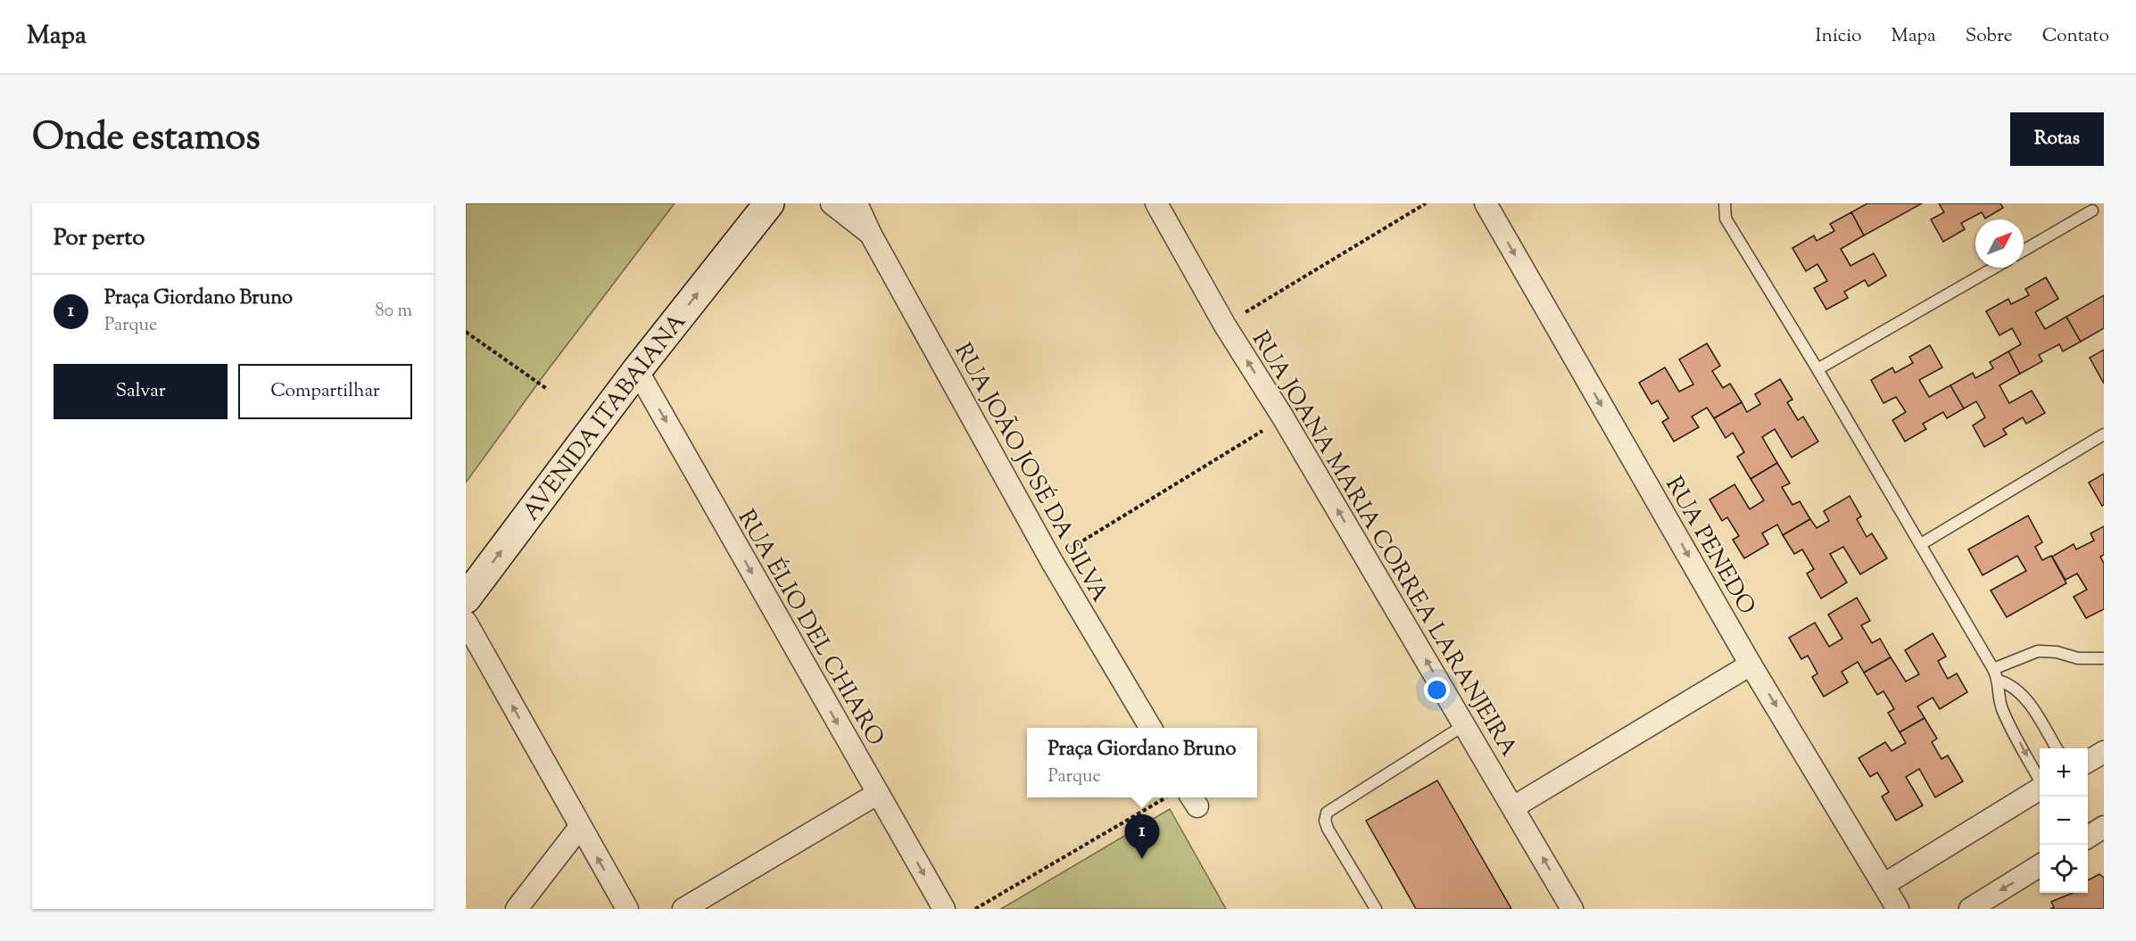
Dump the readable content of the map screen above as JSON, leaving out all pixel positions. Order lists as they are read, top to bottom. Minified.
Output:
{"streets":{"main road":["AVENIDA ITABAIANA"],"street":["RUA JOÃO JOSÉ DA SILVA","RUA JOANA MARIA CORREA LARANJEIRA","RUA PENEDO","RUA ÉLIO DEL CHIARO"]},"crossings":[["AVENIDA ITABAIANA","RUA ÉLIO DEL CHIARO"]],"one_way":["AVENIDA ITABAIANA","RUA JOANA MARIA CORREA LARANJEIRA","RUA PENEDO","RUA ÉLIO DEL CHIARO"],"north":"top right","page":{"header":"Mapa","nav":["Início","Mapa","Sobre","Contato"],"title":"Onde estamos","buttons":["Rotas",["Salvar","Compartilhar"]],"heading":"Por perto","list":[{"mark":"1","name":"Praça Giordano Bruno","note":"Parque","value":"80 m"}],"popup":["Praça Giordano Bruno","Parque"],"map_buttons":["+","−"],"pins":"1"}}
